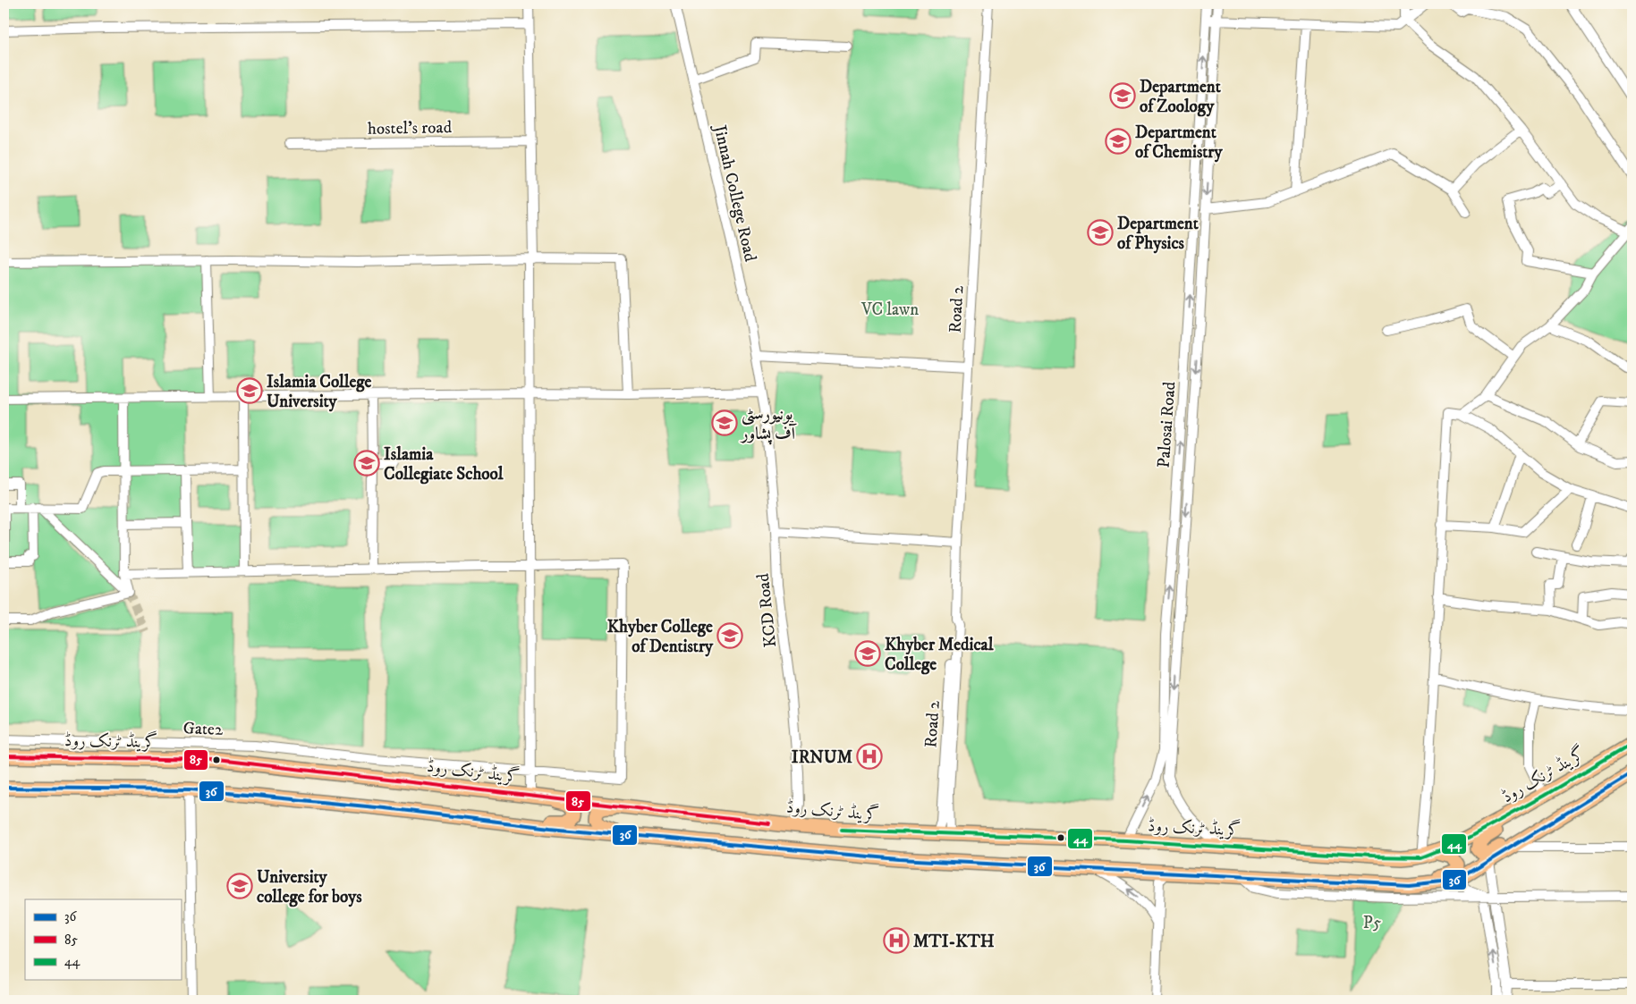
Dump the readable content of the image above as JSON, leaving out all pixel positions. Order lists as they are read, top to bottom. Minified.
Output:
{"streets":{"highway":["گرینڈ ٹرنک روڈ"],"street":["hostel's road","Jinnah College Road","Road 2","Palosai Road","KCD Road","Gate2"]},"crossings":[["Jinnah College Road","KCD Road"],["Road 2","گرینڈ ٹرنک روڈ"],["Palosai Road","گرینڈ ٹرنک روڈ"],["KCD Road","گرینڈ ٹرنک روڈ"]],"parks":["VC lawn","P5"],"places":{"school or university":["Department of Zoology","Department of Chemistry","Department of Physics","Islamia College University","یونیورسٹی آف پشاور","Islamia Collegiate School","Khyber College of Dentistry","Khyber Medical College","University college for boys"],"hospital":["IRNUM","MTI-KTH"]},"lines":["transit line 44","transit line 85","transit line 36"],"legend":["36","85","44"]}
